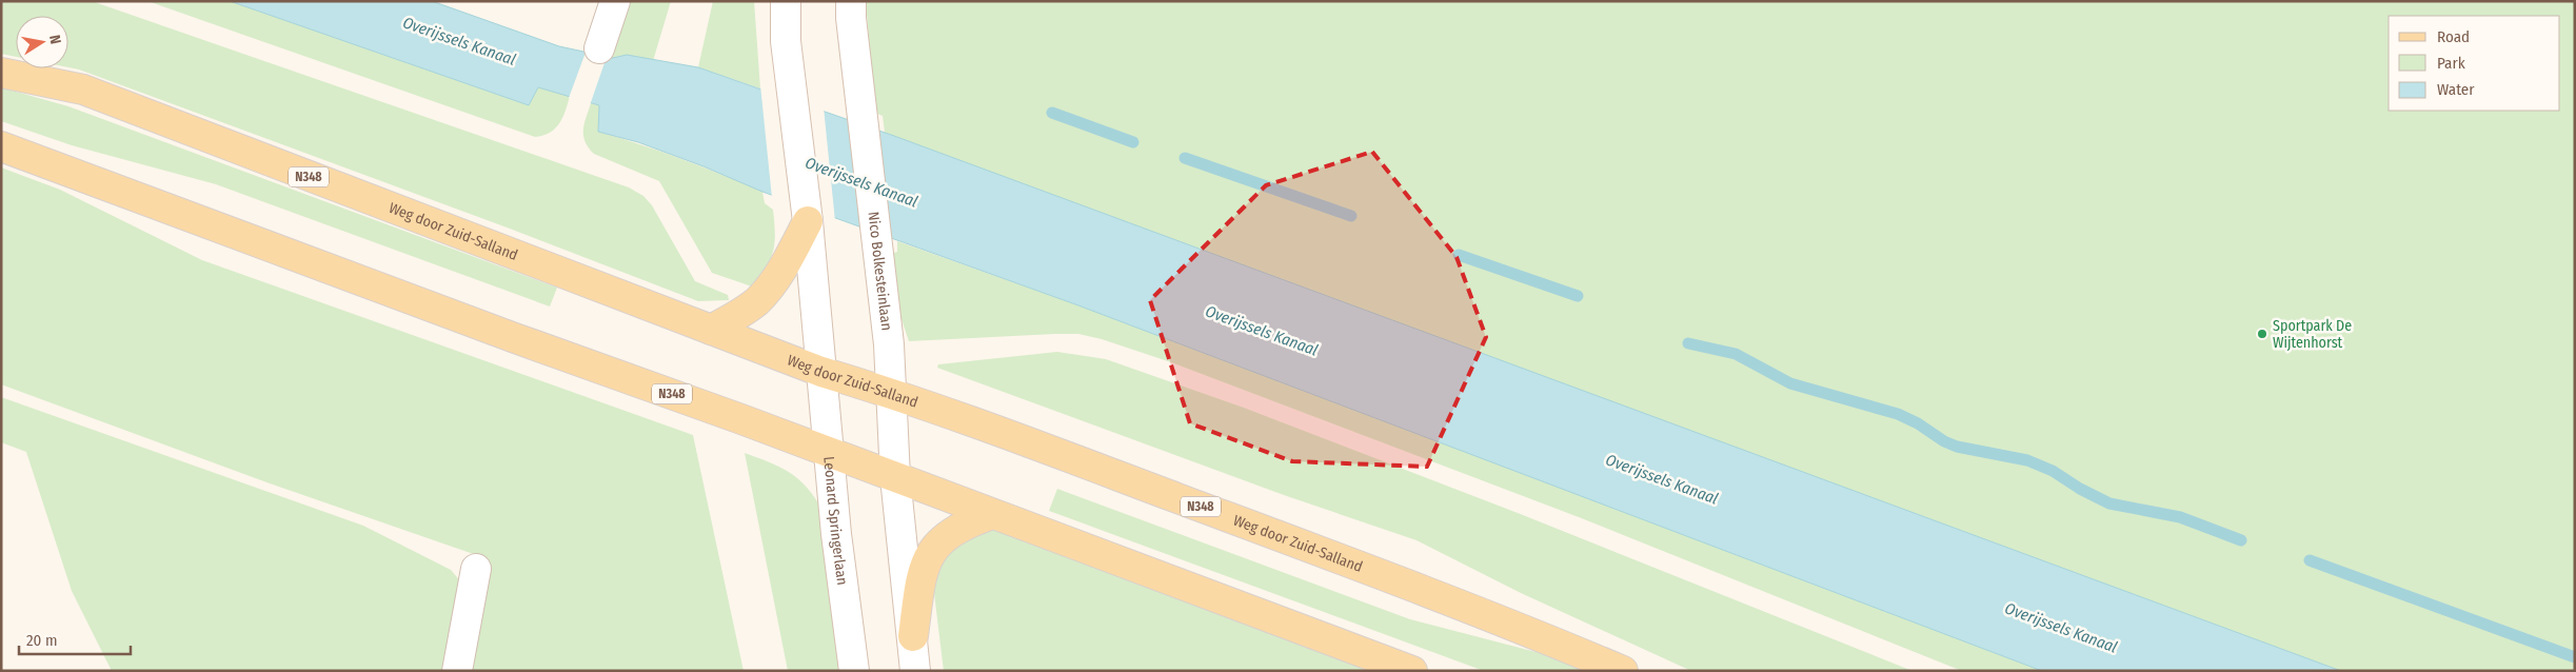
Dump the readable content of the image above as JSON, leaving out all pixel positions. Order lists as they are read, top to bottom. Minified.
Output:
{"streets":{"main road":["N348","Weg door Zuid-Salland"],"street":["Nico Bolkesteinlaan","Leonard Springerlaan"]},"crossings":[["N348","Nico Bolkesteinlaan"],["N348","Leonard Springerlaan"],["Weg door Zuid-Salland","Nico Bolkesteinlaan"],["Weg door Zuid-Salland","Leonard Springerlaan"]],"water":["Overijssels Kanaal"],"places":["Sportpark De Wijtenhorst"],"legend":["Road","Park","Water"],"scale_bar":"20 m","north":"right"}
